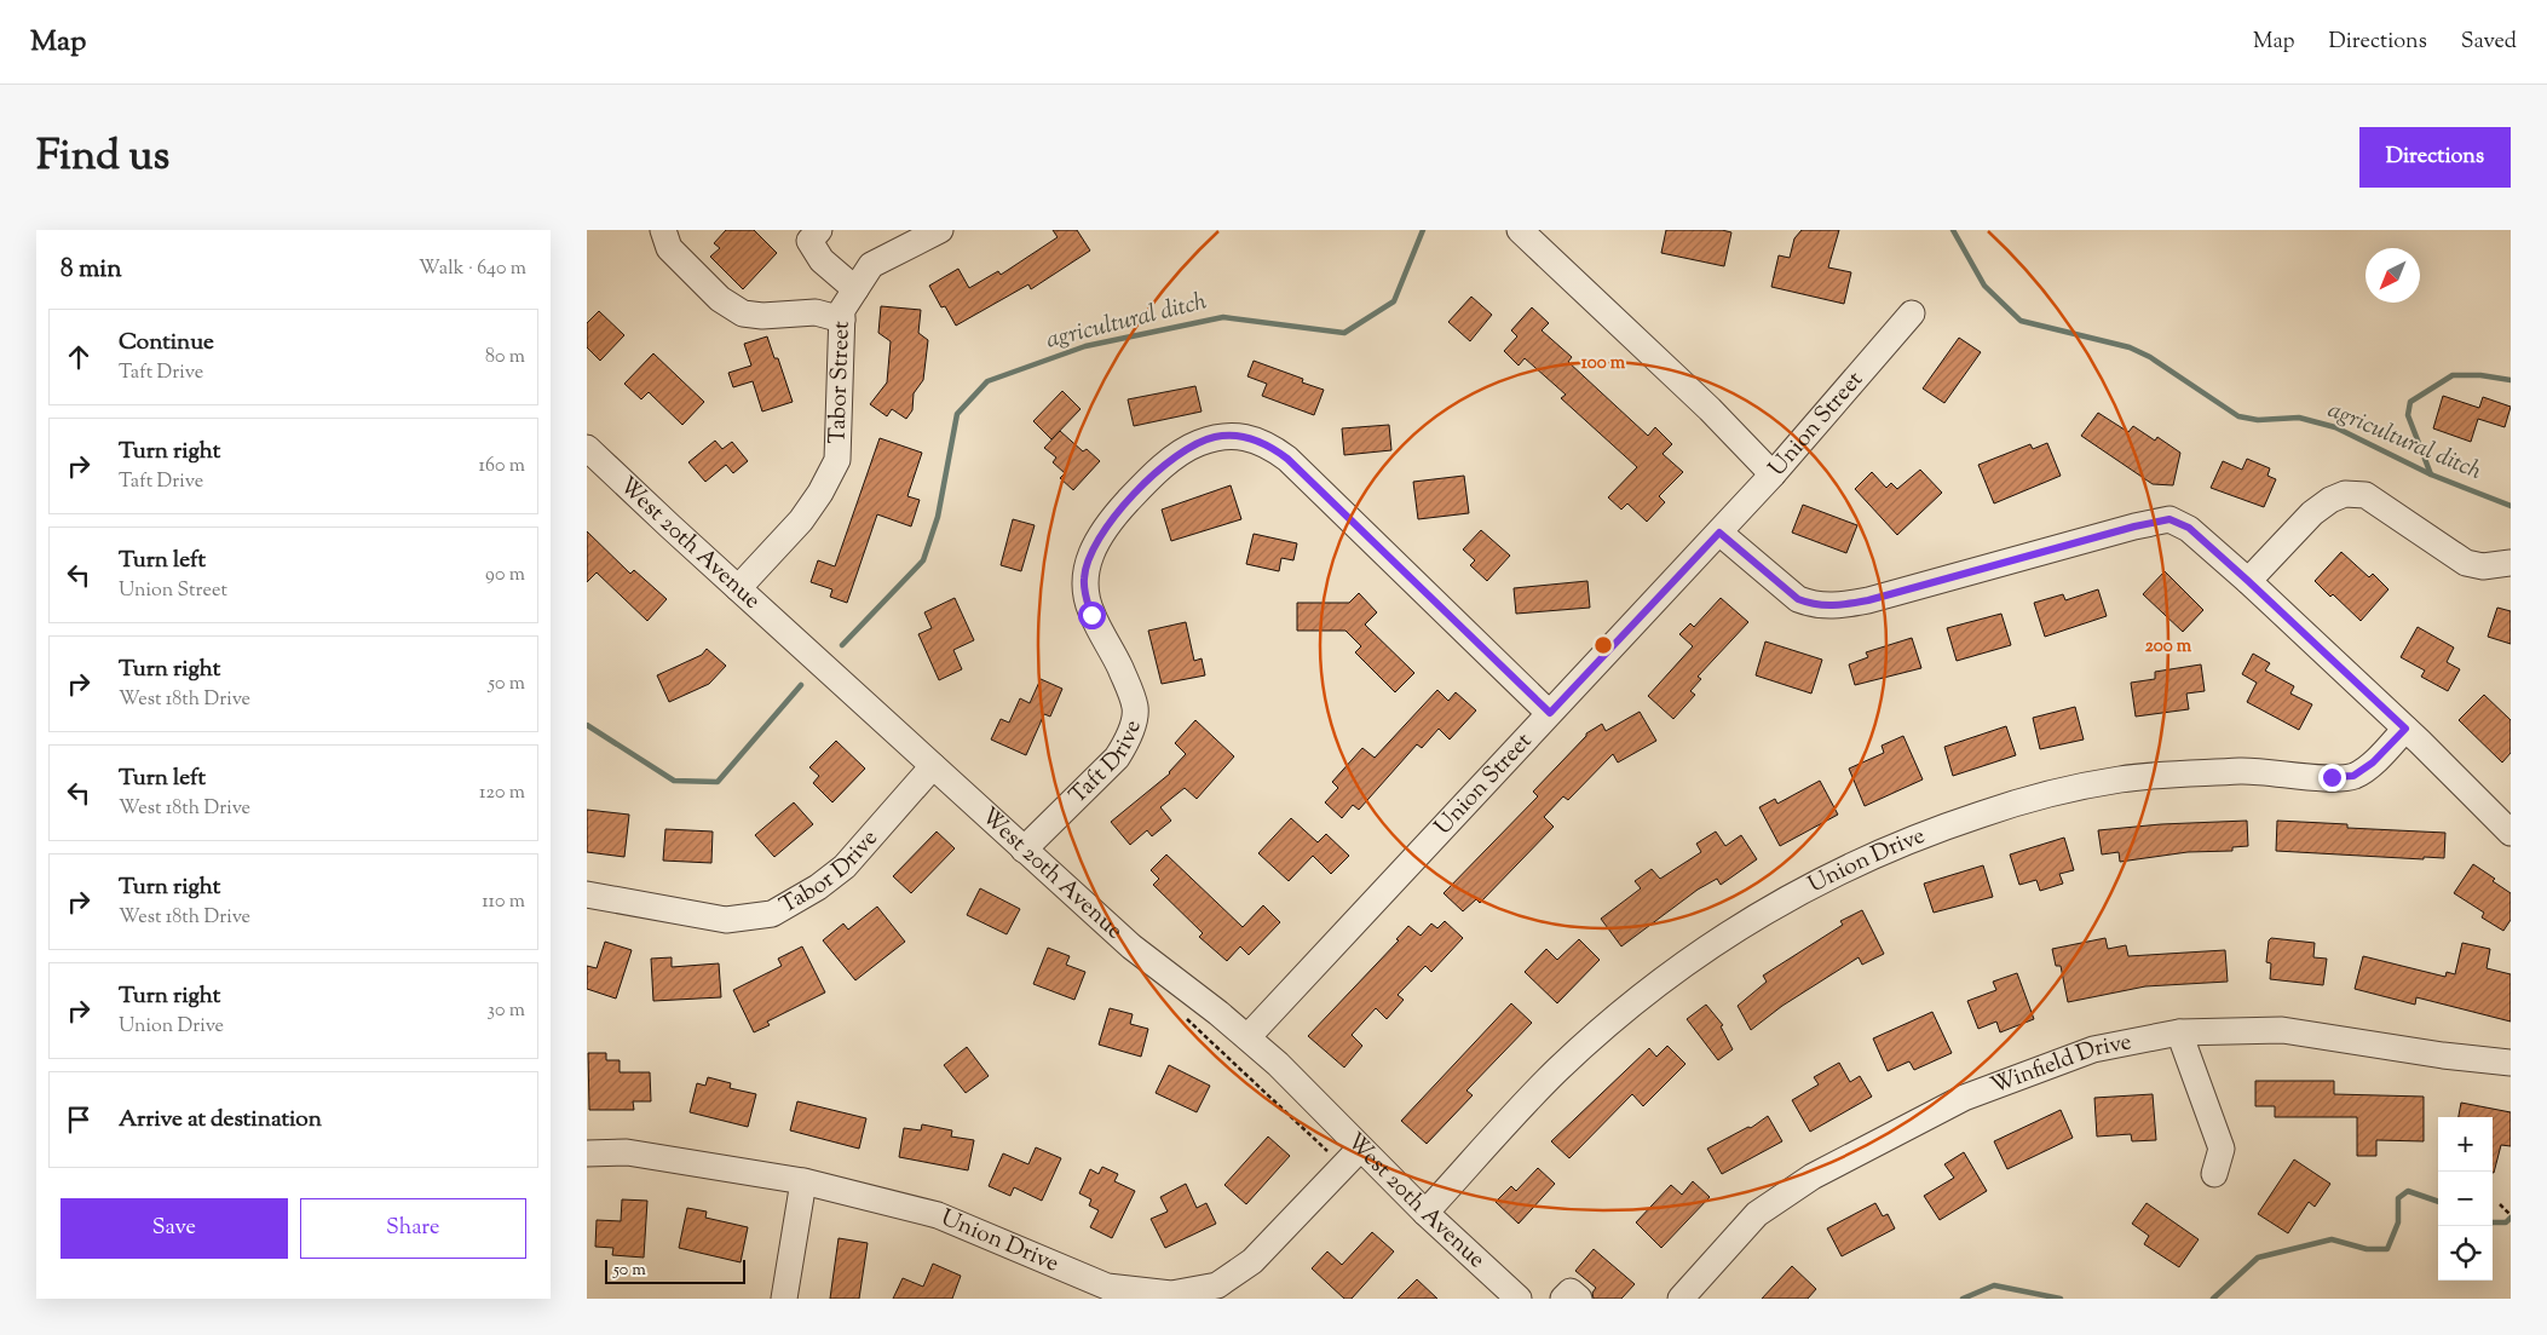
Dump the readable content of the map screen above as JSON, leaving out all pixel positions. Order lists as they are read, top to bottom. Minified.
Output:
{"streets":{"street":["Tabor Street","Union Street","West 20th Avenue","Taft Drive","Union Drive","Tabor Drive","Winfield Drive"]},"crossings":[["Tabor Street","West 20th Avenue"],["Union Street","West 20th Avenue"],["Union Street","Taft Drive"],["West 20th Avenue","Taft Drive"],["West 20th Avenue","Union Drive"],["West 20th Avenue","Tabor Drive"]],"water":["agricultural ditch"],"scale_bar":"50 m","north":"bottom left","page":{"header":"Map","nav":["Map","Directions","Saved"],"title":"Find us","buttons":["Directions",["Save","Share"]],"heading":["8 min","Walk · 640 m"],"list":[["Continue","Taft Drive","80 m"],["Turn right","Taft Drive","160 m"],["Turn left","Union Street","90 m"],["Turn right","West 18th Drive","50 m"],["Turn left","West 18th Drive","120 m"],["Turn right","West 18th Drive","110 m"],["Turn right","Union Drive","30 m"],"Arrive at destination"],"map_buttons":["+","−"],"scale":"50 m"},"rings":["100 m","200 m"]}
